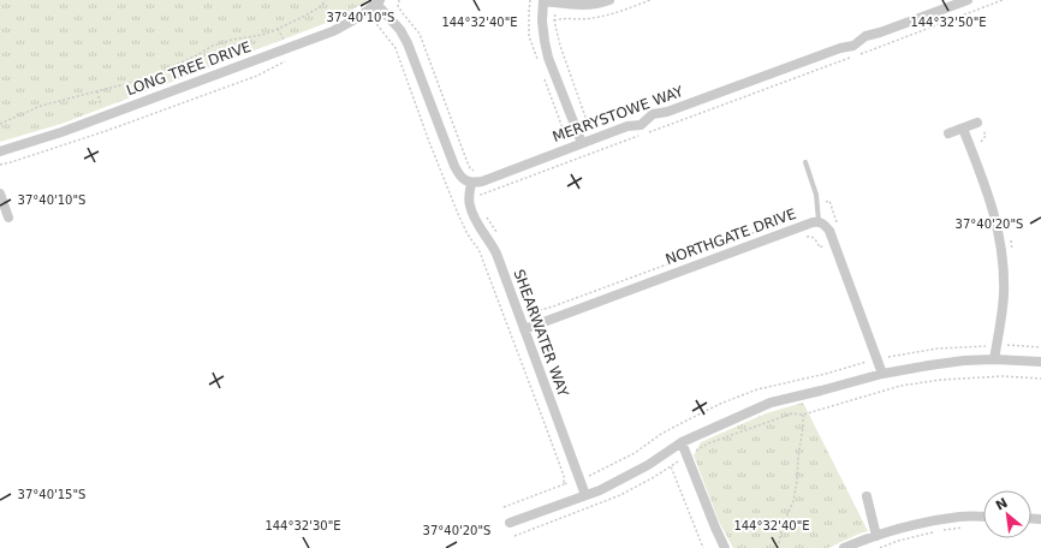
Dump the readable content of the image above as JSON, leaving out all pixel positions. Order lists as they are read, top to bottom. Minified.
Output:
{"streets":{"street":["LONG TREE DRIVE","MERRYSTOWE WAY","NORTHGATE DRIVE","SHEARWATER WAY"]},"crossings":[["MERRYSTOWE WAY","SHEARWATER WAY"],["NORTHGATE DRIVE","SHEARWATER WAY"]],"north":"top left","coordinates":["37°40'10\"S","144°32'40\"E","144°32'50\"E","37°40'20\"S","37°40'15\"S","144°32'30\"E"]}
